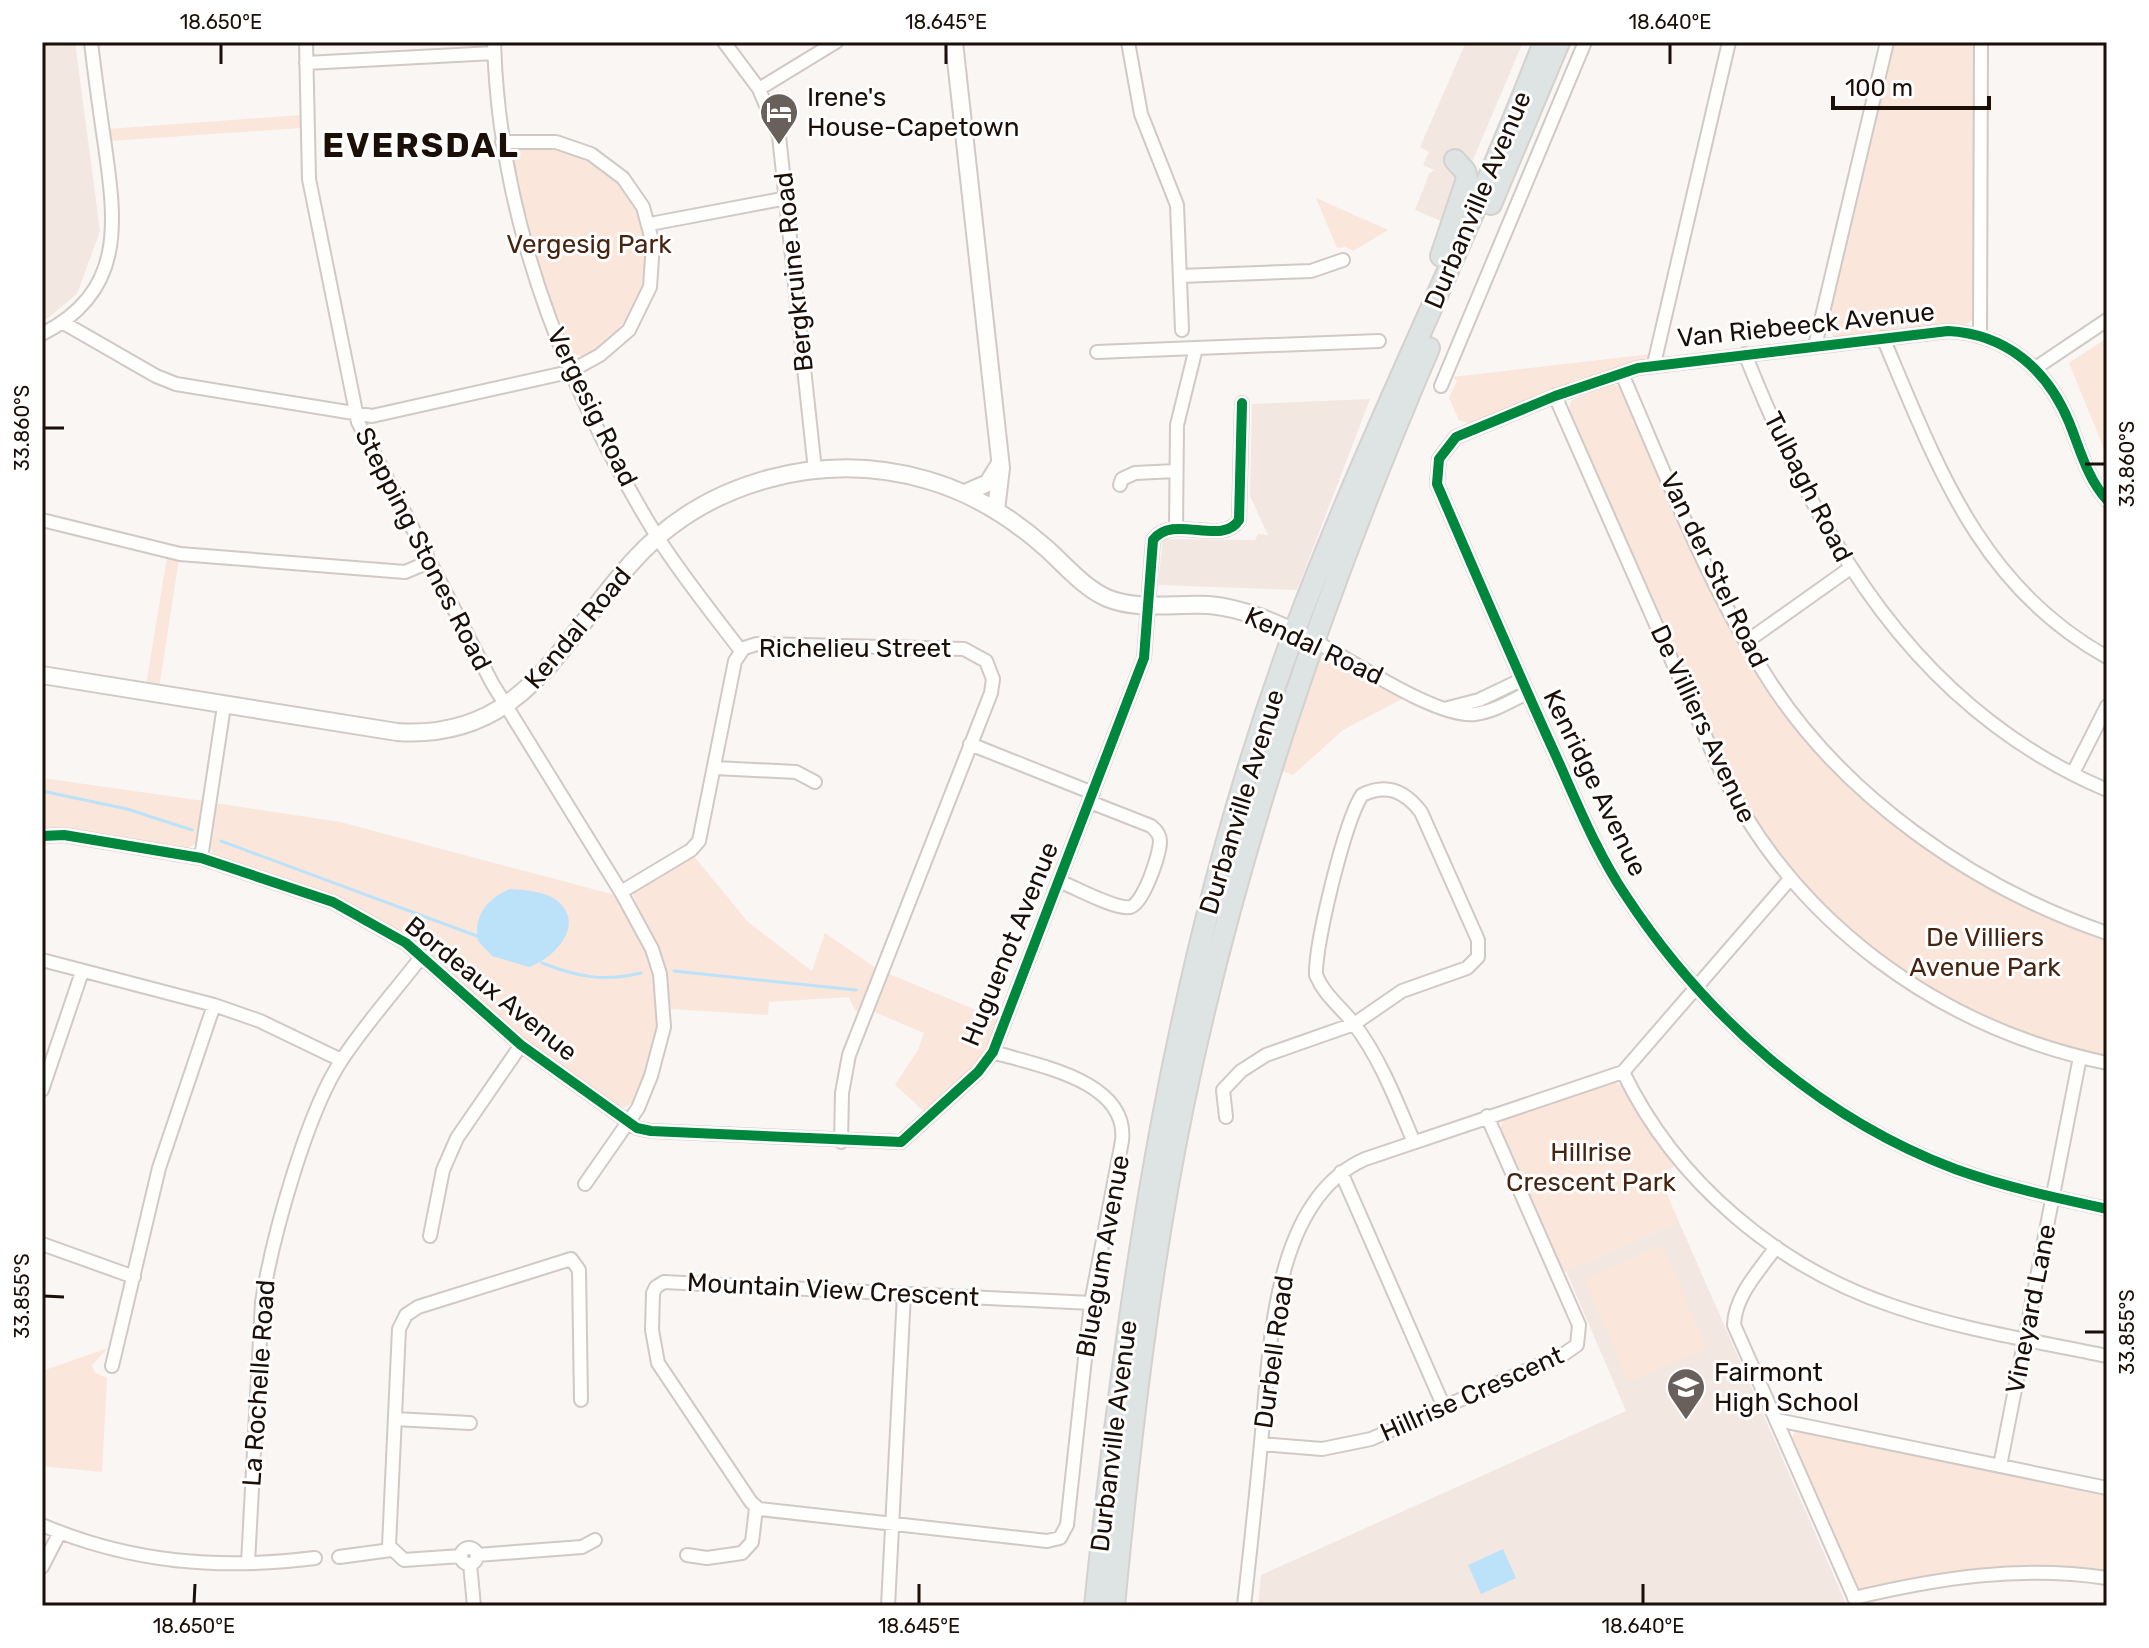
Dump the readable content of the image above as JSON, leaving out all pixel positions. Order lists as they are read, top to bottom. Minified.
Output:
{"streets":{"main road":["Durbanville Avenue"],"street":["Bergkruine Road","Van Riebeeck Avenue","Vergesig Road","Tulbagh Road","Stepping Stones Road","Van der Stel Road","Kendal Road","Richelieu Street","De Villiers Avenue","Kenridge Avenue","Huguenot Avenue","Bordeaux Avenue","Bluegum Avenue","Mountain View Crescent","Vineyard Lane","Durbell Road","La Rochelle Road","Hillrise Crescent"]},"crossings":[["Durbanville Avenue","Kendal Road"],["Bergkruine Road","Kendal Road"],["Van Riebeeck Avenue","Tulbagh Road"],["Van Riebeeck Avenue","Van der Stel Road"],["Van Riebeeck Avenue","De Villiers Avenue"],["Van Riebeeck Avenue","Kenridge Avenue"],["Vergesig Road","Kendal Road"],["Vergesig Road","Richelieu Street"],["Stepping Stones Road","Kendal Road"],["Stepping Stones Road","Richelieu Street"],["Stepping Stones Road","Huguenot Avenue"],["Stepping Stones Road","Bordeaux Avenue"],["Kendal Road","Kenridge Avenue"],["Kendal Road","Huguenot Avenue"],["Richelieu Street","Huguenot Avenue"],["De Villiers Avenue","Vineyard Lane"],["Kenridge Avenue","Vineyard Lane"],["Huguenot Avenue","Bordeaux Avenue"],["Huguenot Avenue","Bluegum Avenue"],["Bordeaux Avenue","La Rochelle Road"],["Bluegum Avenue","Mountain View Crescent"],["Durbell Road","Hillrise Crescent"]],"districts":["EVERSDAL"],"parks":["Vergesig Park","De Villiers Avenue Park","Hillrise Crescent Park"],"places":{"hotel":["Irene's House-Capetown"],"school or university":["Fairmont High School"]},"scale_bar":"100 m","coordinates":["18.650°E","18.645°E","18.640°E","33.860°S","33.855°S"]}
